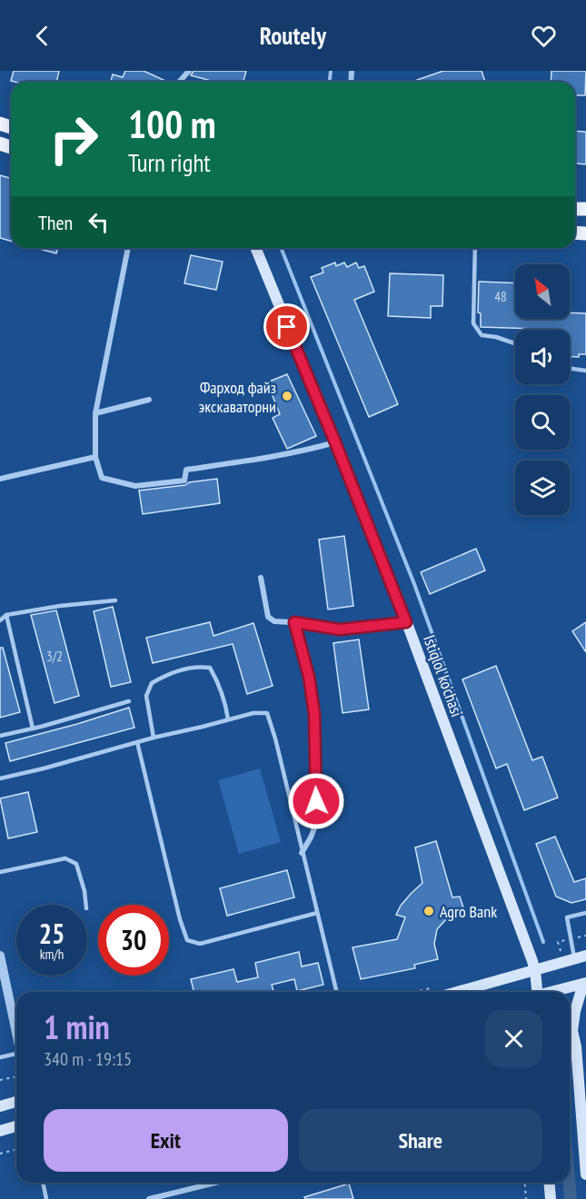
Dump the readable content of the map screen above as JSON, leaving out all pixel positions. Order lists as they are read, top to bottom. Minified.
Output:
{"streets":{"main road":["Istiqlol ko'chasi"]},"places":["Фарход файз экскаваторни","Agro Bank"],"house_numbers":["48","3/2"],"north":"top left","page":{"header":"Routely","turn":["100 m","Turn right"],"then":"Then","speed":"25 km/h","limit":"30","heading":["1 min","340 m · 19:15"],"buttons":["Exit","Share"]}}
